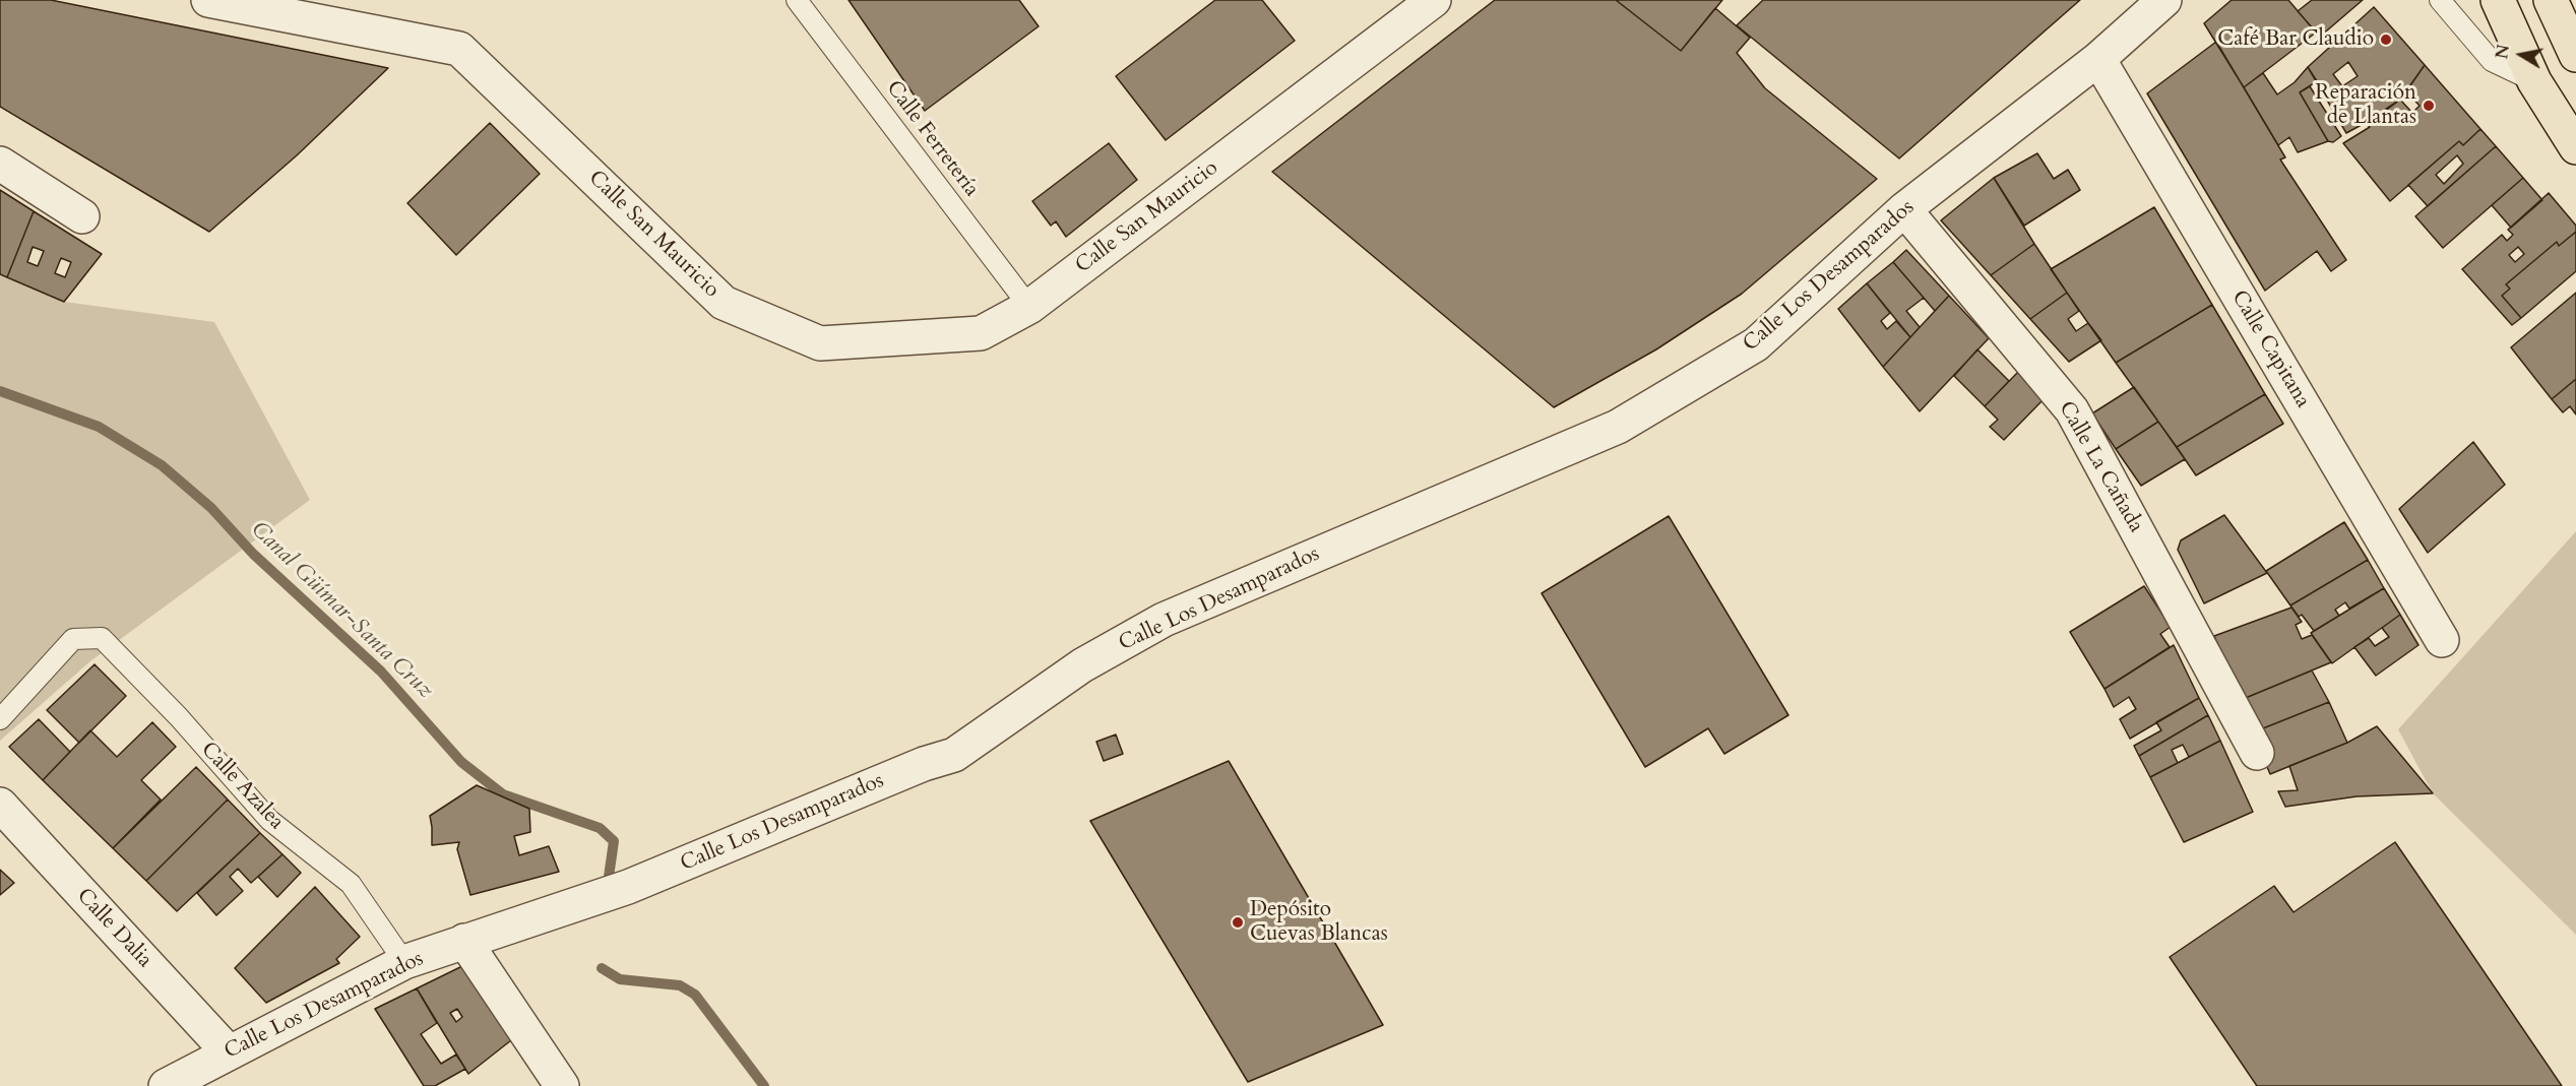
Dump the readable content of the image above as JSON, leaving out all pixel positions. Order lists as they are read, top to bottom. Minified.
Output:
{"streets":{"street":["Calle San Mauricio","Calle Los Desamparados","Calle Capitana","Calle La Cañada","Calle Dalia"],"lane":["Calle Ferretería","Calle Azalea"]},"crossings":[["Calle Ferretería","Calle San Mauricio"],["Calle Los Desamparados","Calle Capitana"],["Calle Los Desamparados","Calle La Cañada"],["Calle Los Desamparados","Calle Azalea"],["Calle Los Desamparados","Calle Dalia"]],"water":["Canal Güímar-Santa Cruz"],"places":["Café Bar Claudio","Reparación de Llantas","Depósito Cuevas Blancas"],"north":"left"}
